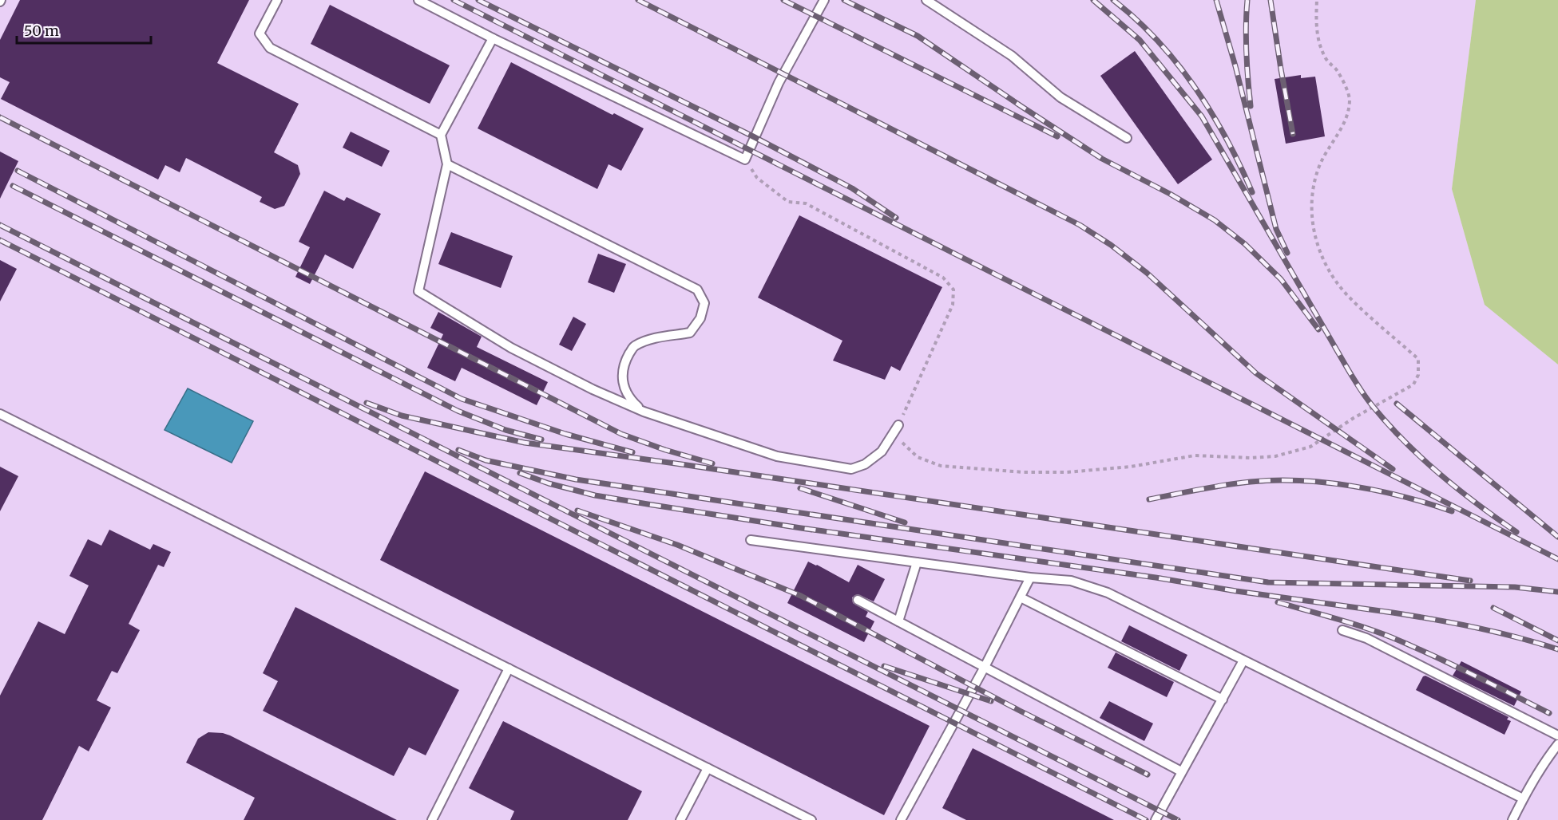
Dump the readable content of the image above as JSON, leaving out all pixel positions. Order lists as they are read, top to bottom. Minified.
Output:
{"scale_bar":"50 m"}
